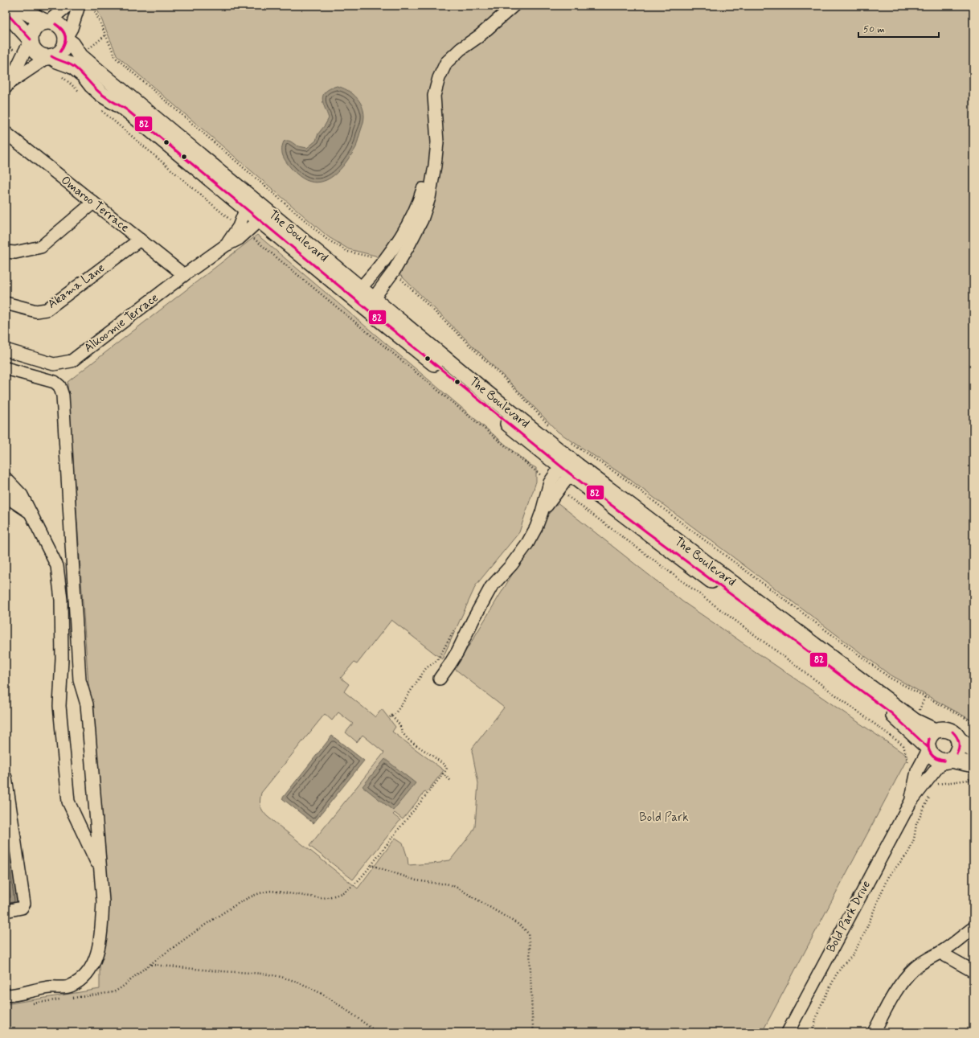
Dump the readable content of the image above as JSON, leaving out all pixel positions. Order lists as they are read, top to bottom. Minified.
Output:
{"streets":{"main road":["The Boulevard"],"street":["Omaroo Terrace","Akama Lane","Alkoomie Terrace","Bold Park Drive"]},"crossings":[["Omaroo Terrace","Akama Lane"],["Omaroo Terrace","Alkoomie Terrace"],["The Boulevard","Alkoomie Terrace"],["The Boulevard","Bold Park Drive"]],"parks":["Bold Park"],"lines":["transit line 82"],"scale_bar":"50 m"}
